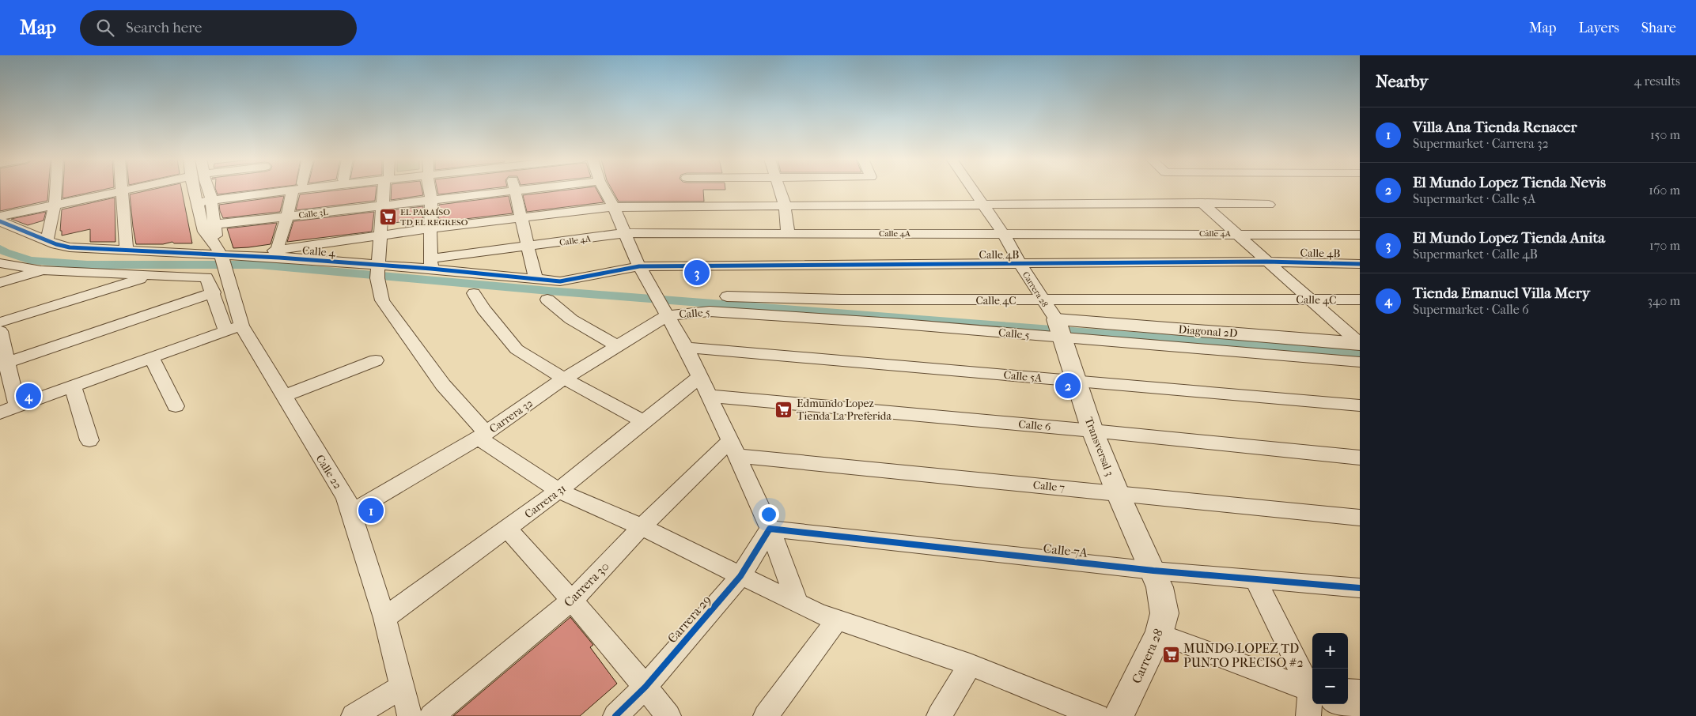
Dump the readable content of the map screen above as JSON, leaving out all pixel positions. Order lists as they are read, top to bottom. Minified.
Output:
{"streets":{"street":["Calle 3L","Calle 4A","Calle 4","Calle 4B","Carrera 28","Calle 4C","Calle 5","Diagonal 2D","Calle 5A","Carrera 32","Calle 6","Transversal 3","Calle 22","Calle 7","Carrera 31","Calle 7A","Carrera 30","Carrera 29"]},"crossings":[["Calle 3L","Calle 22"],["Calle 4A","Calle 4"],["Calle 4A","Carrera 28"],["Calle 4","Calle 4B"],["Calle 4","Carrera 28"],["Calle 4","Calle 22"],["Calle 4B","Carrera 28"],["Carrera 28","Calle 4C"],["Carrera 28","Calle 5"],["Carrera 28","Diagonal 2D"],["Carrera 28","Transversal 3"],["Carrera 28","Calle 7A"],["Calle 5","Diagonal 2D"],["Calle 5","Carrera 32"],["Calle 5","Transversal 3"],["Diagonal 2D","Transversal 3"],["Calle 5A","Transversal 3"],["Carrera 32","Calle 22"],["Calle 6","Transversal 3"],["Transversal 3","Calle 7"],["Transversal 3","Calle 7A"],["Calle 22","Carrera 31"],["Calle 7","Carrera 30"],["Calle 7A","Carrera 29"]],"places":{"supermarket":["EL PARAÍSO TD EL REGRESO","Edmundo Lopez Tienda La Preferida","MUNDO LOPEZ TD PUNTO PRECISO #2"]},"page":{"header":"Map","search":"Search here","nav":["Map","Layers","Share"],"heading":["Nearby","4 results"],"list":[{"mark":"1","name":"Villa Ana Tienda Renacer","note":"Supermarket · Carrera 32","value":"150 m"},{"mark":"2","name":"El Mundo Lopez Tienda Nevis","note":"Supermarket · Calle 5A","value":"160 m"},{"mark":"3","name":"El Mundo Lopez Tienda Anita","note":"Supermarket · Calle 4B","value":"170 m"},{"mark":"4","name":"Tienda Emanuel Villa Mery","note":"Supermarket · Calle 6","value":"340 m"}],"pins":["3","2","4","1"],"map_buttons":["+","−"]}}
